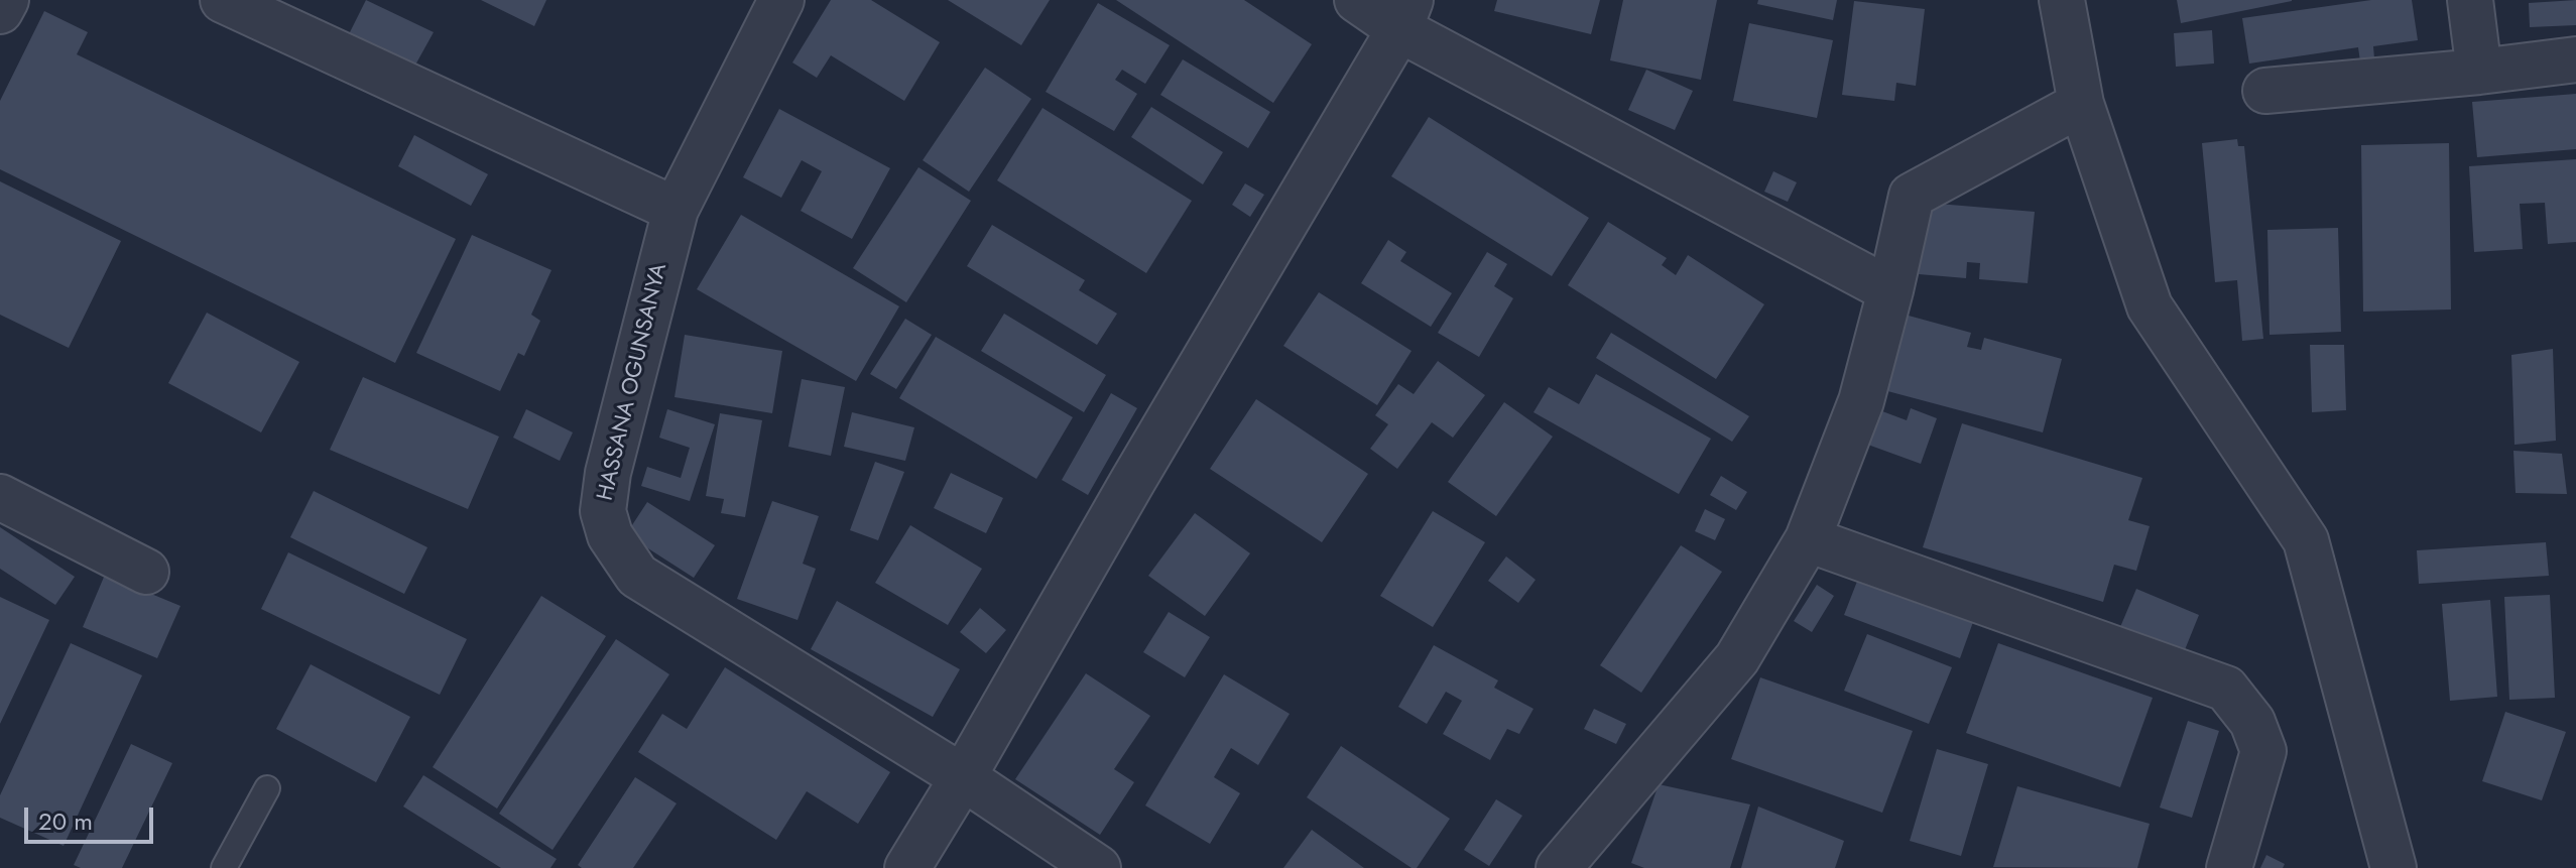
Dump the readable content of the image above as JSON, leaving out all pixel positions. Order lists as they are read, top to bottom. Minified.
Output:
{"streets":{"street":["HASSANA OGUNSANYA"]},"scale_bar":"20 m"}
